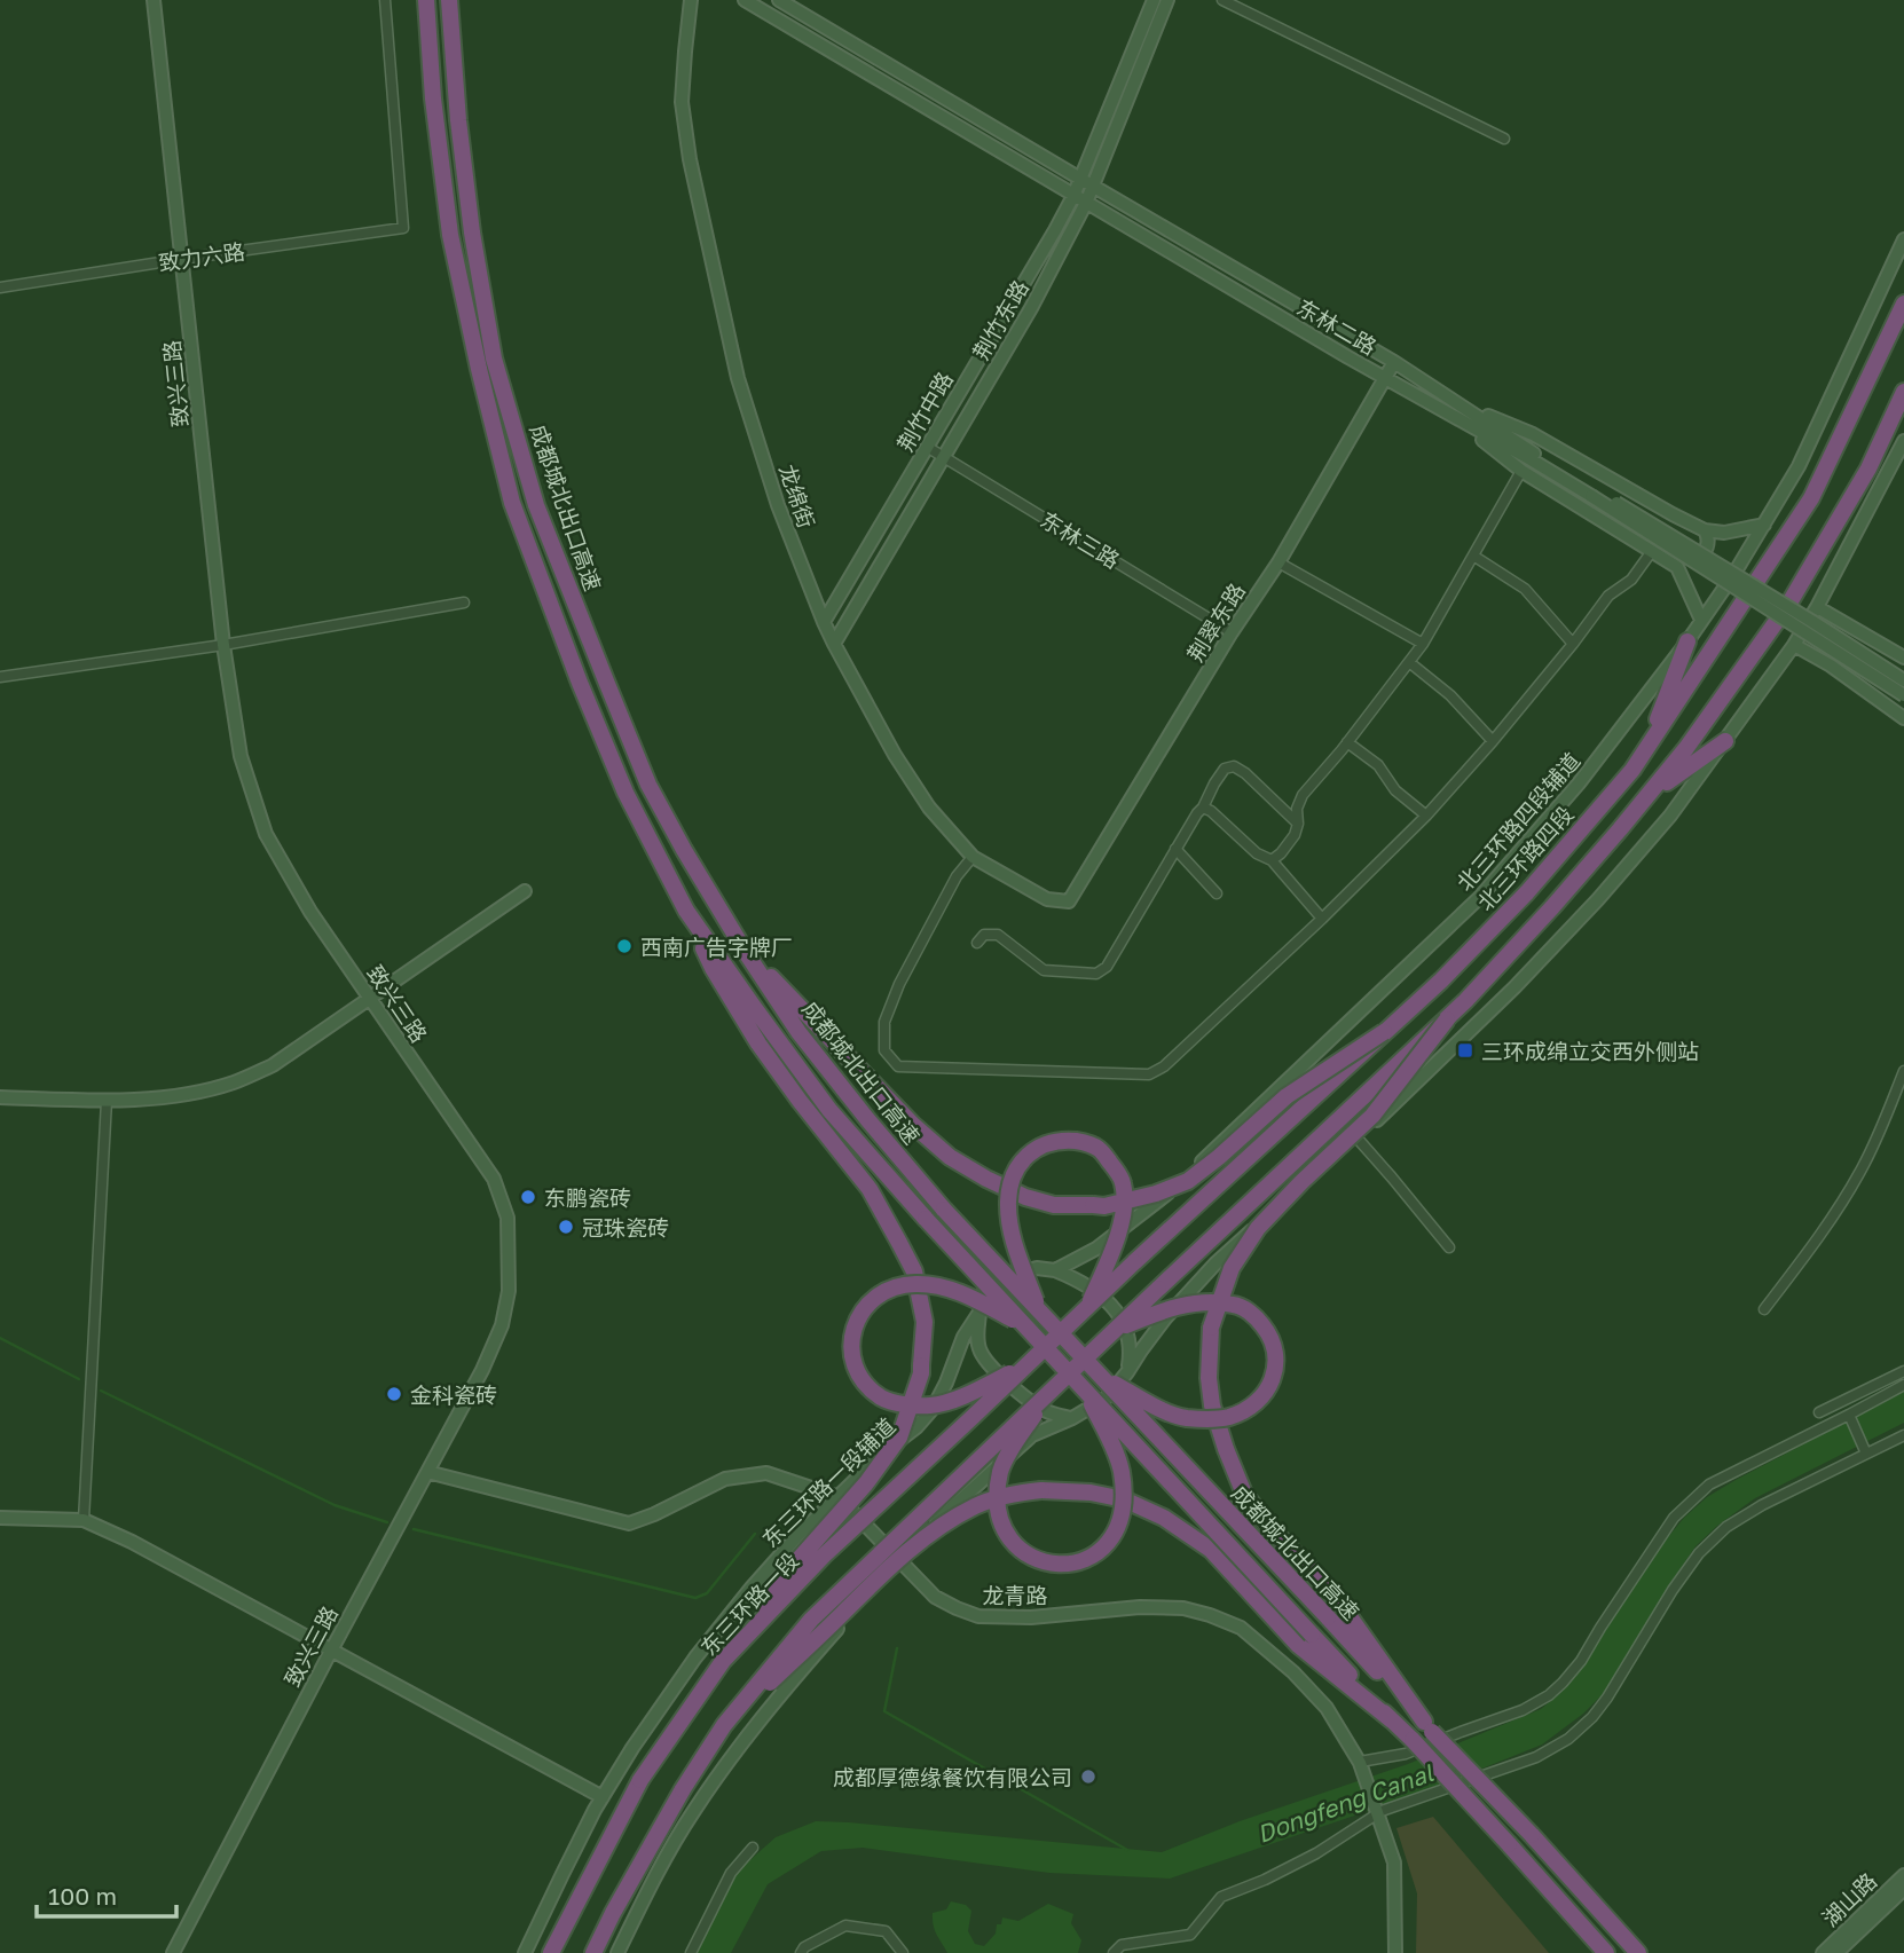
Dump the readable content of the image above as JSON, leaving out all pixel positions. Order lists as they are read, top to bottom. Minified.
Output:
{"streets":{"highway":["成都城北出口高速","北三环路四段","东三环路一段"],"main road":["荆竹东路","东林二路","致兴三路","荆竹中路","龙绵街","荆翠东路","北三环路四段辅道","东三环路一段辅道","龙青路","湖山路"],"street":["致力六路","东林三路"]},"crossings":[["致力六路","致兴三路"],["荆竹东路","东林二路"],["荆竹东路","龙绵街"],["荆竹东路","东林三路"],["东林二路","荆竹中路"],["东林二路","荆翠东路"],["致兴三路","龙青路"],["荆竹中路","龙绵街"],["荆竹中路","东林三路"],["龙绵街","荆翠东路"],["东林三路","荆翠东路"],["北三环路四段辅道","东三环路一段辅道"],["北三环路四段","东三环路一段"],["东三环路一段辅道","龙青路"]],"water":["Dongfeng Canal"],"places":{"other":["西南广告字牌厂","东鹏瓷砖","冠珠瓷砖","金科瓷砖","成都厚德缘餐饮有限公司"],"transit":["三环成绵立交西外侧站"]},"scale_bar":"100 m"}
